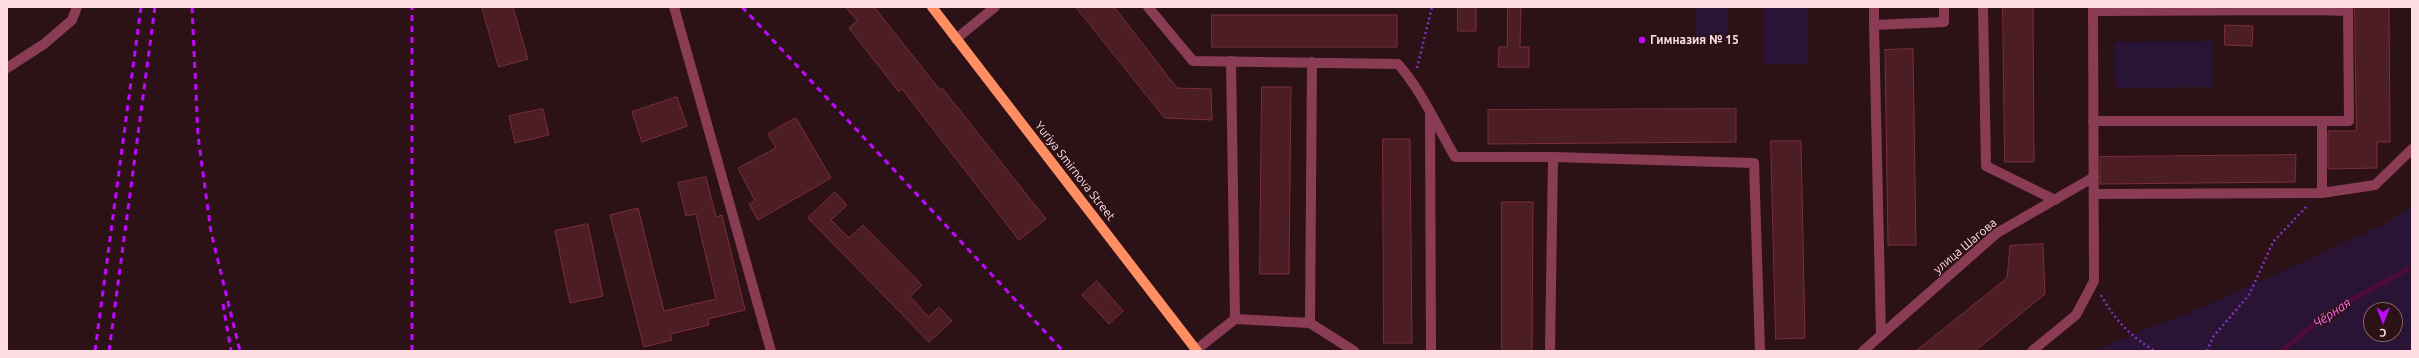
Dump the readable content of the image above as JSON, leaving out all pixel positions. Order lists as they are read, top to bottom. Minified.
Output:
{"streets":{"main road":["Yuriya Smirnova Street"],"lane":["улица Шагова"]},"water":["Чёрная"],"places":["Гимназия № 15"],"north":"bottom"}
